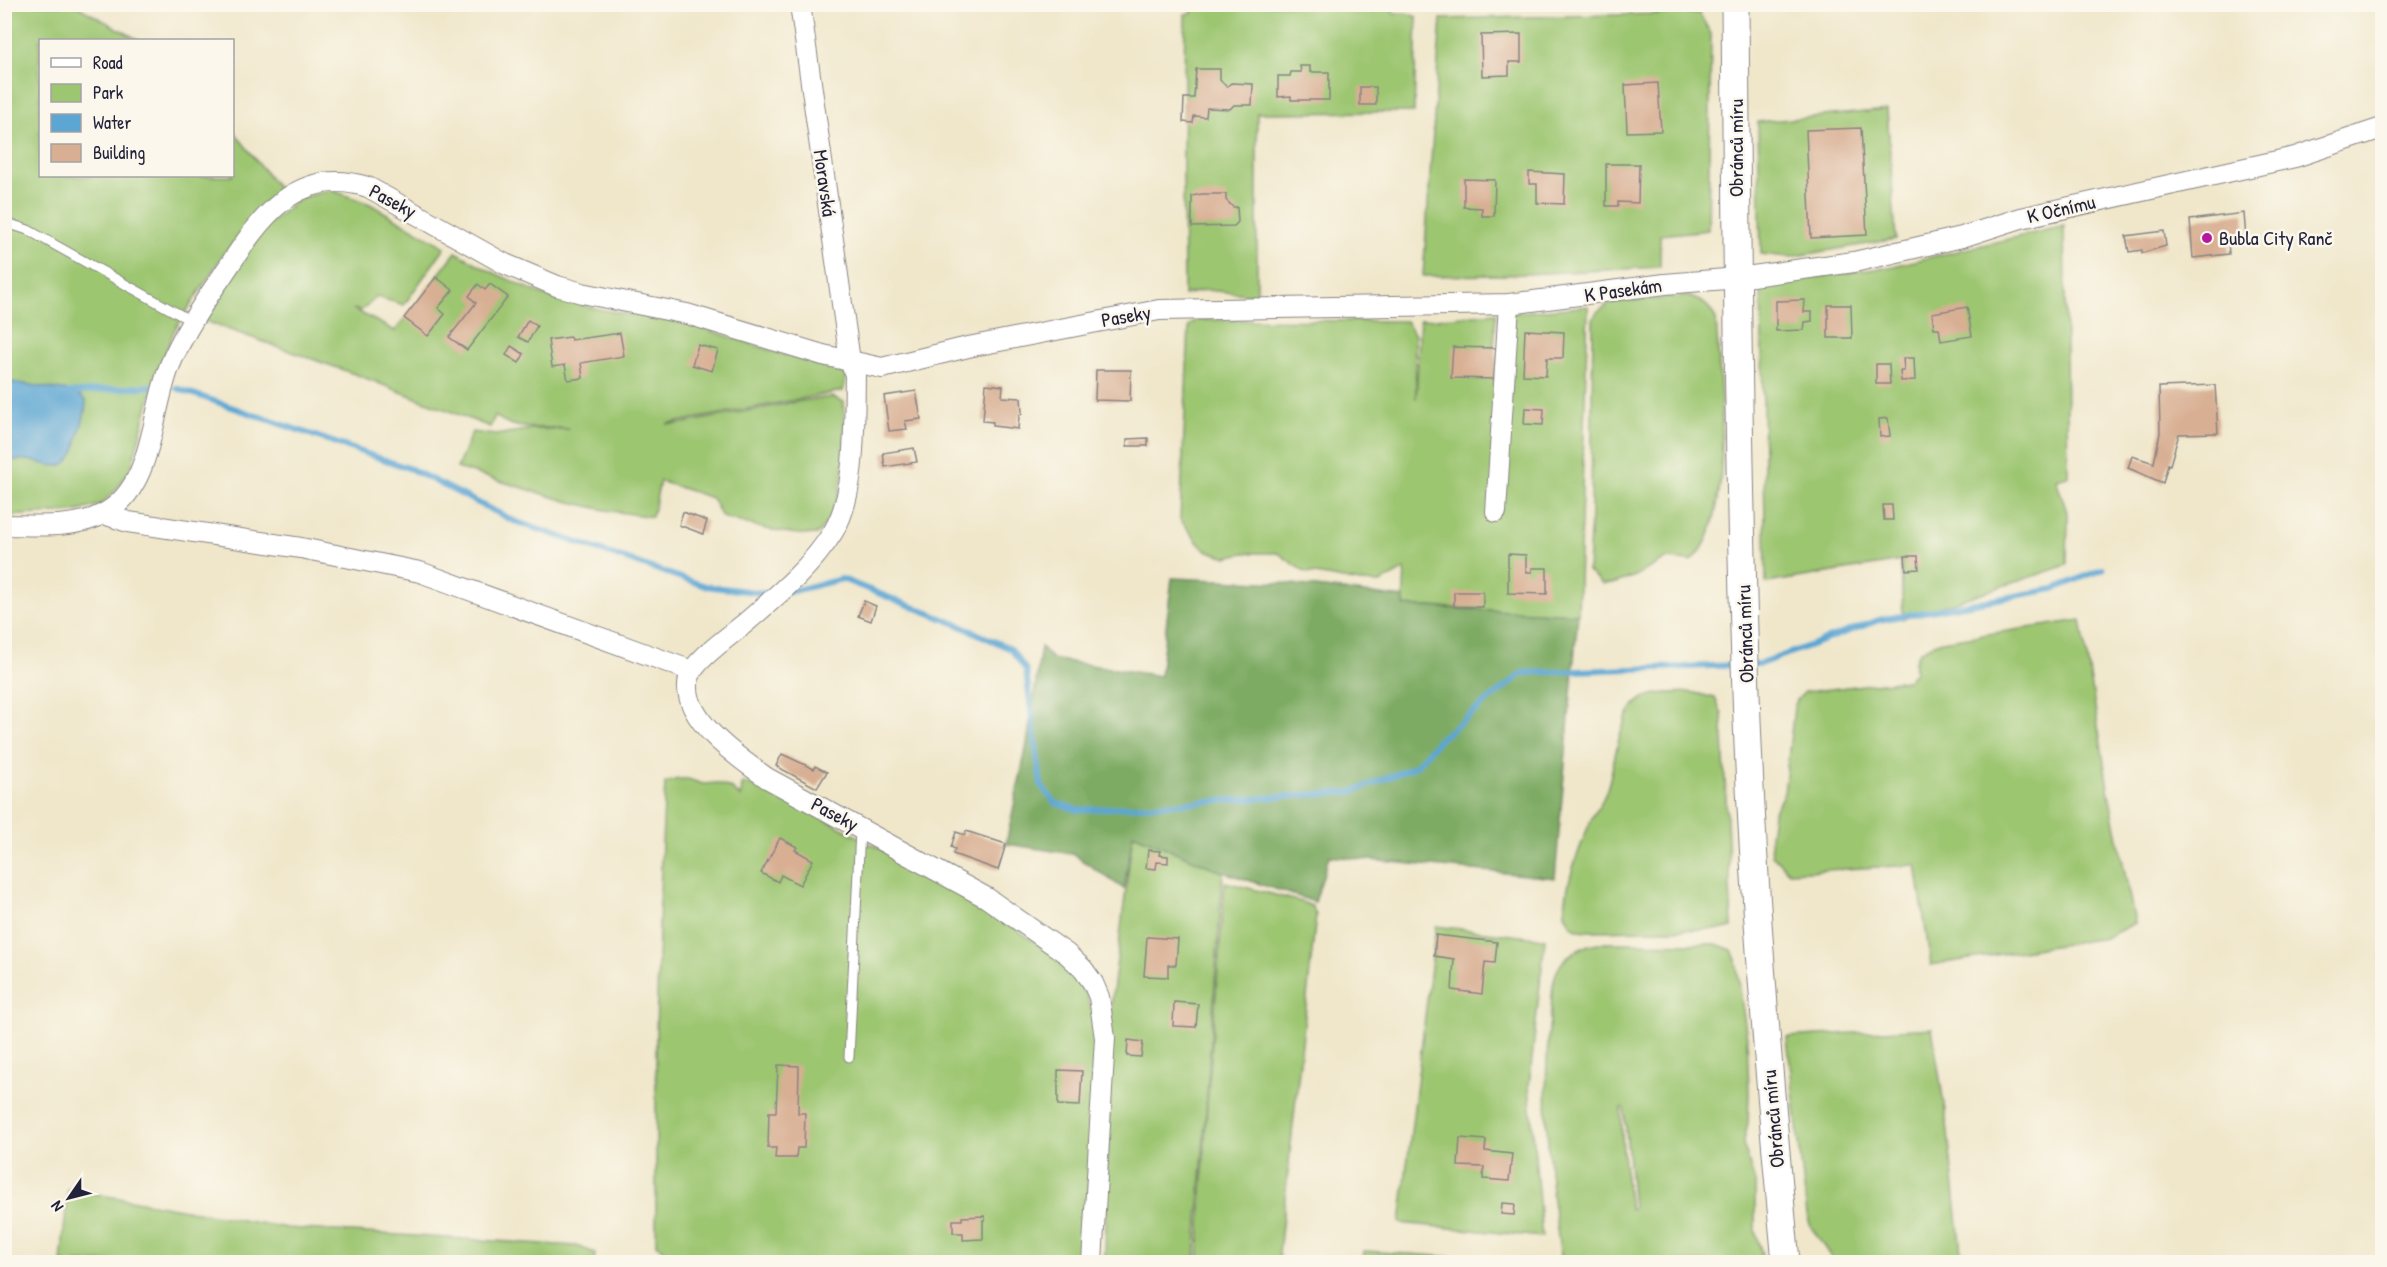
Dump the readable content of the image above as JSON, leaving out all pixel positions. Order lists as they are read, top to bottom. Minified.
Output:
{"streets":{"main road":["Obránců míru"],"street":["Moravská","Paseky","K Očnímu","K Pasekám"]},"crossings":[["Obránců míru","K Očnímu"],["Obránců míru","K Pasekám"],["Moravská","Paseky"],["Paseky","K Pasekám"],["K Očnímu","K Pasekám"]],"places":["Bubla City Ranč"],"legend":["Road","Park","Water","Building"],"north":"bottom left"}
